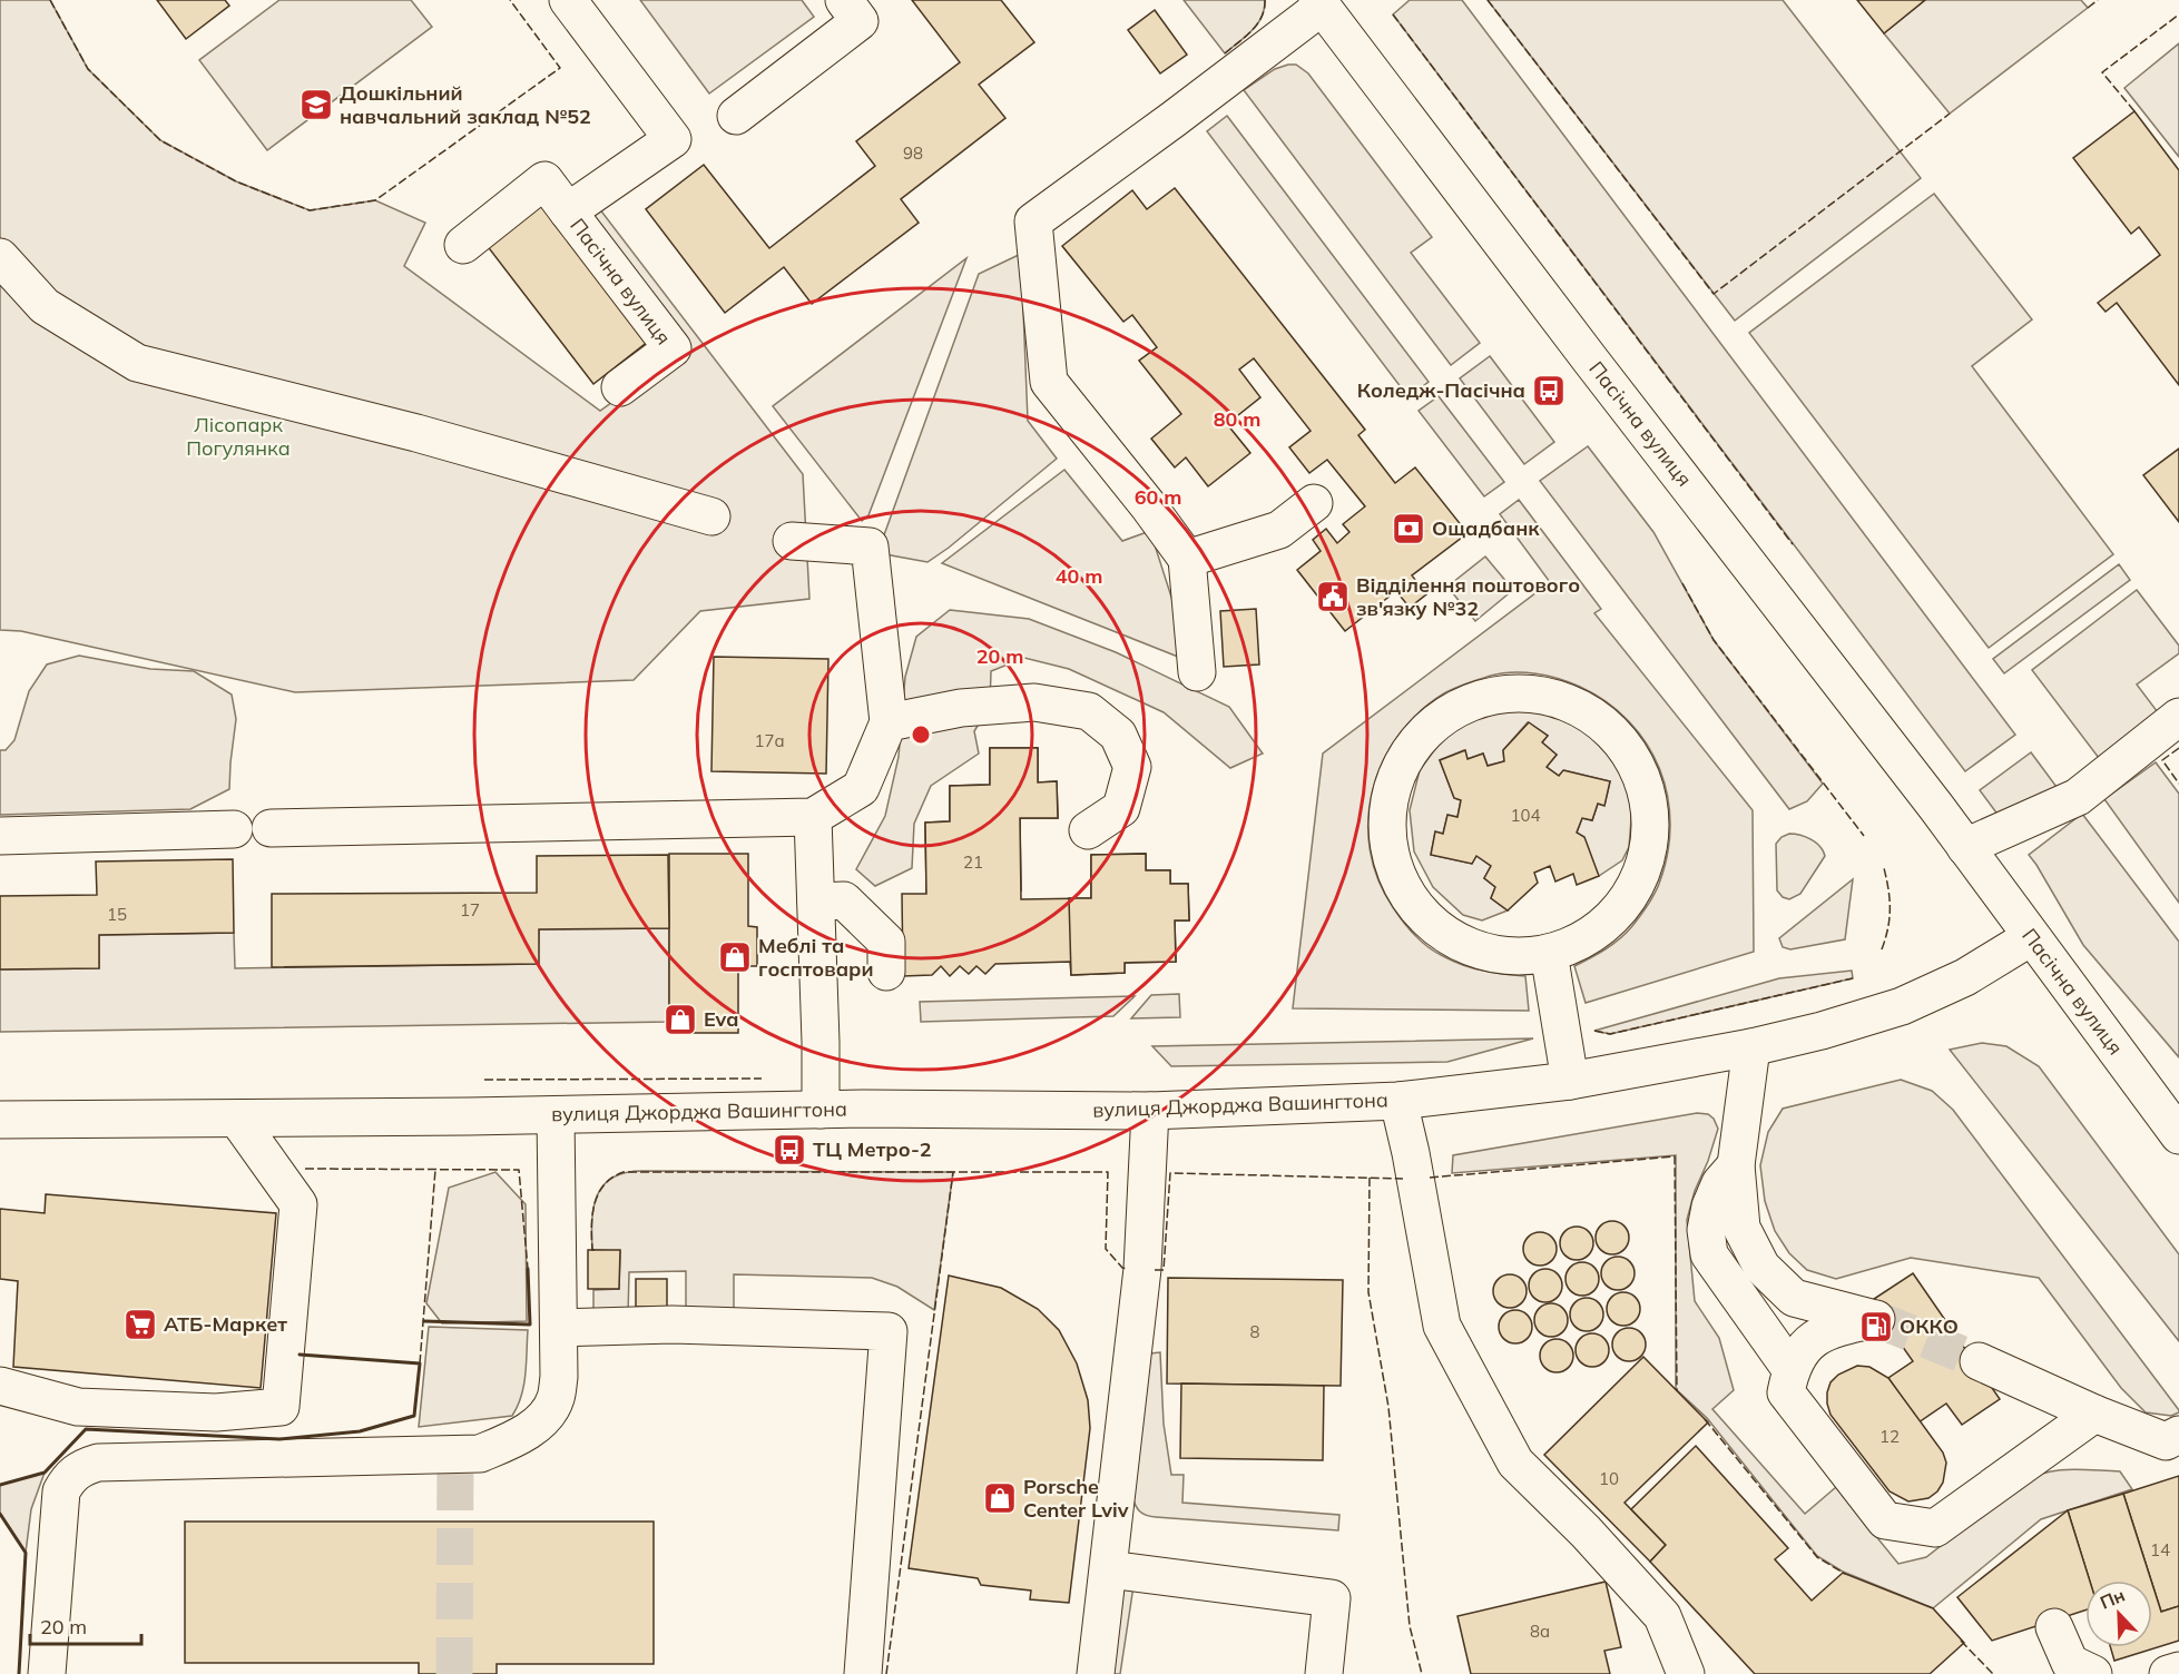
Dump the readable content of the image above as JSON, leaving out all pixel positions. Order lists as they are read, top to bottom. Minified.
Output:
{"streets":{"main road":["Пасічна вулиця","вулиця Джорджа Вашингтона"]},"crossings":[["Пасічна вулиця","вулиця Джорджа Вашингтона"]],"parks":["Лісопарк Погулянка"],"places":{"school or university":["Дошкільний навчальний заклад №52"],"bus stop":["Коледж-Пасічна","ТЦ Метро-2"],"bank":["Ощадбанк"],"public building":["Відділення поштового зв'язку №32"],"shop":["Меблі та госптовари","Eva","Porsche Center Lviv"],"supermarket":["АТБ-Маркет"],"fuel station":["ОККО"]},"house_numbers":["98","17а","104","21","17","15","8","12","10","14","8а"],"scale_bar":"20 m","north":"top left","rings":["80 m","60 m","40 m","20 m"]}
